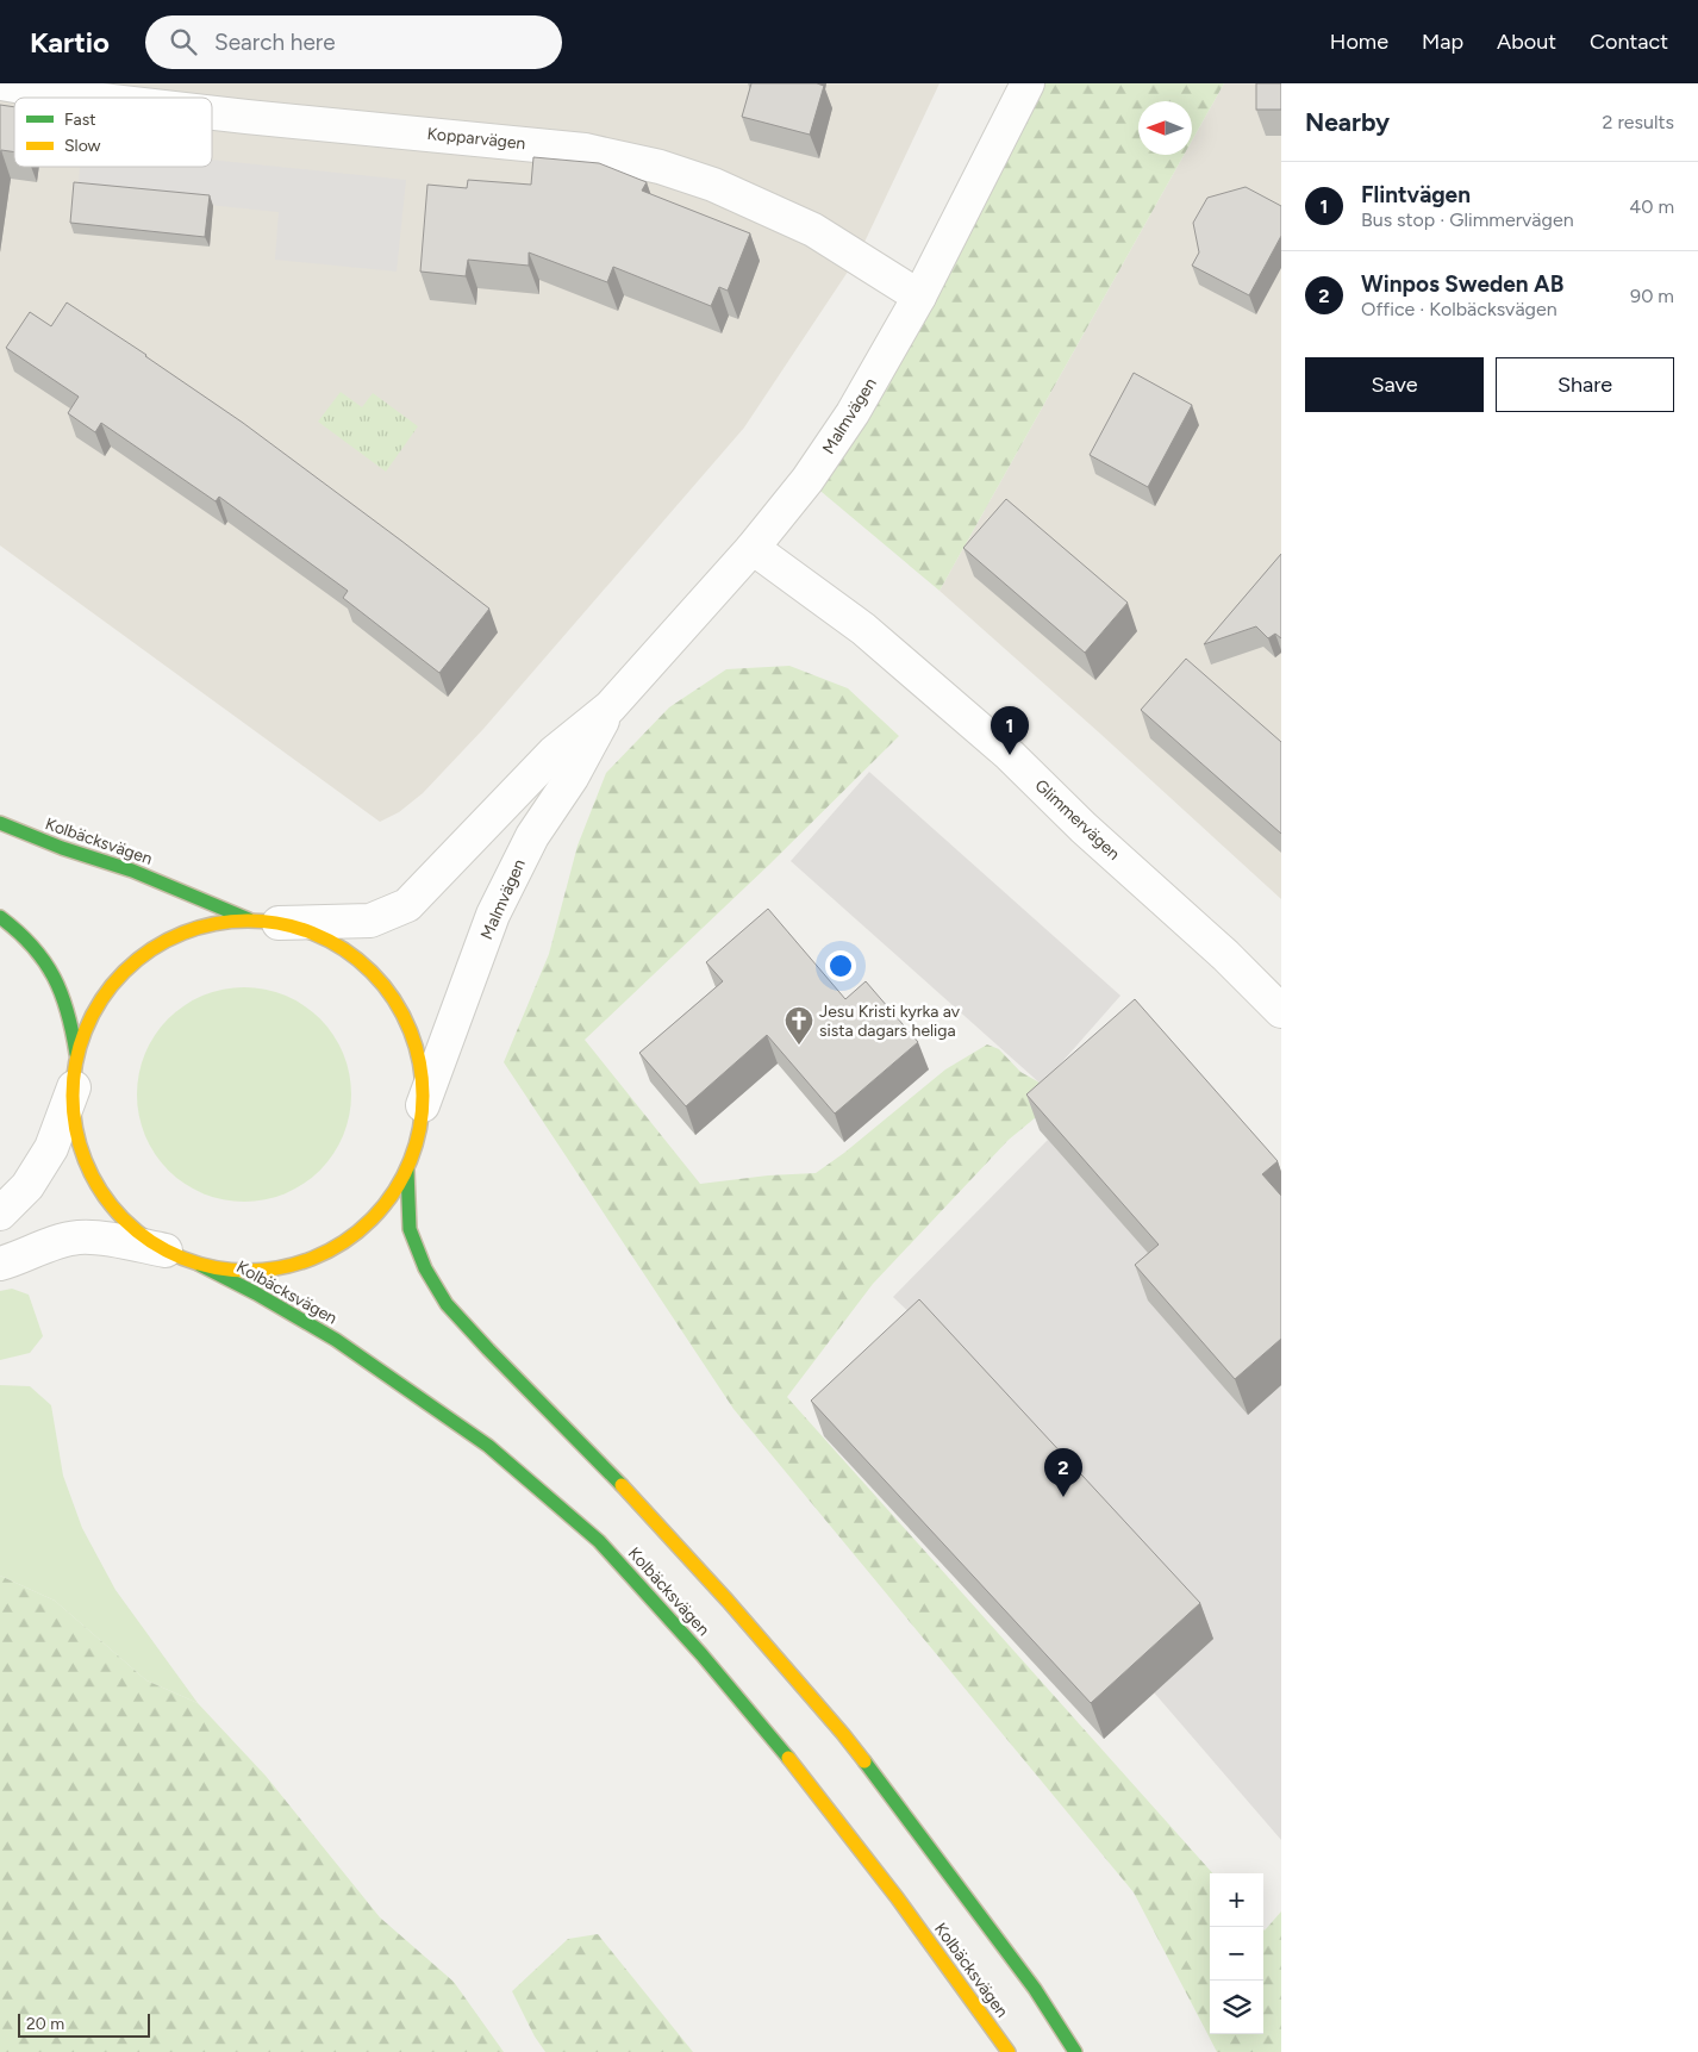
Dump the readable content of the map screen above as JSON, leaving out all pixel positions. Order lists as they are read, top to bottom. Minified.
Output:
{"streets":{"highway":["Kolbäcksvägen"],"street":["Kopparvägen","Malmvägen","Glimmervägen"]},"crossings":[["Kopparvägen","Malmvägen"],["Malmvägen","Glimmervägen"],["Malmvägen","Kolbäcksvägen"]],"places":{"church":["Jesu Kristi kyrka av sista dagars heliga"]},"legend":["Fast","Slow"],"scale_bar":"20 m","north":"left","page":{"header":"Kartio","search":"Search here","nav":["Home","Map","About","Contact"],"heading":["Nearby","2 results"],"list":[{"mark":"1","name":"Flintvägen","note":"Bus stop · Glimmervägen","value":"40 m"},{"mark":"2","name":"Winpos Sweden AB","note":"Office · Kolbäcksvägen","value":"90 m"}],"buttons":["Save","Share"],"pins":["1","2"],"map_buttons":["+","−"],"scale":"20 m"}}
